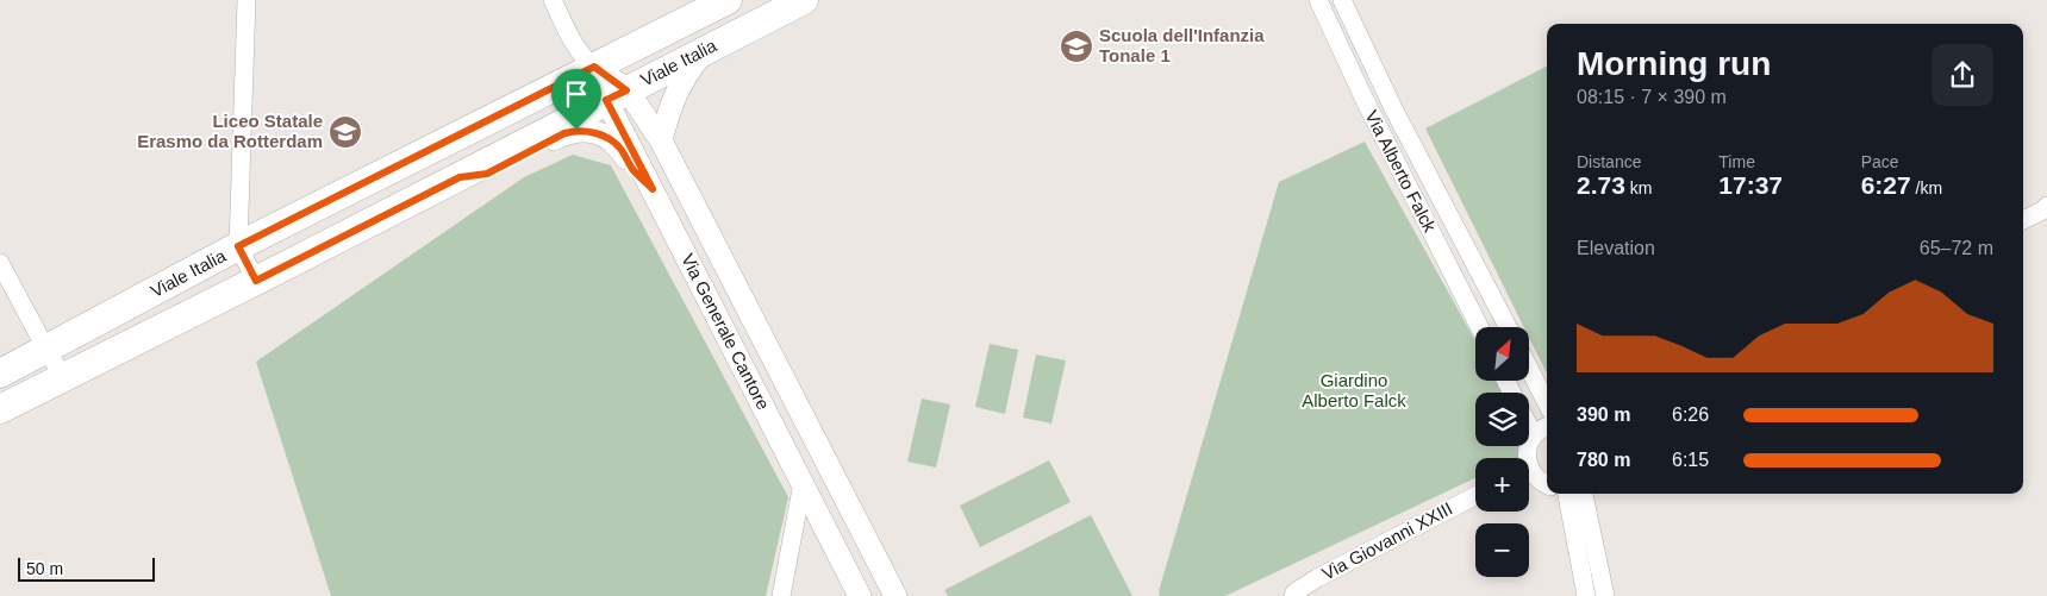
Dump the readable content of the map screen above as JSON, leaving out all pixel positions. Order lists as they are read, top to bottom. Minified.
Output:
{"streets":{"main road":["Viale Italia"],"street":["Via Alberto Falck","Via Generale Cantore","Via Giovanni XXIII"]},"crossings":[["Viale Italia","Via Generale Cantore"]],"parks":["Giardino Alberto Falck"],"places":{"school or university":["Scuola dell'Infanzia Tonale 1","Liceo Statale Erasmo da Rotterdam"]},"scale_bar":"50 m","north":"top right","page":{"heading":["Morning run","08:15 · 7 × 390 m"],"stats":[["Distance","2.73 km"],["Time","17:37"],["Pace","6:27 /km"]],"chart":["Elevation","65–72 m"],"map_buttons":["+","−"],"list":[{"name":"390 m","note":"6:26"},{"name":"780 m","note":"6:15"}],"scale":"50 m"}}
